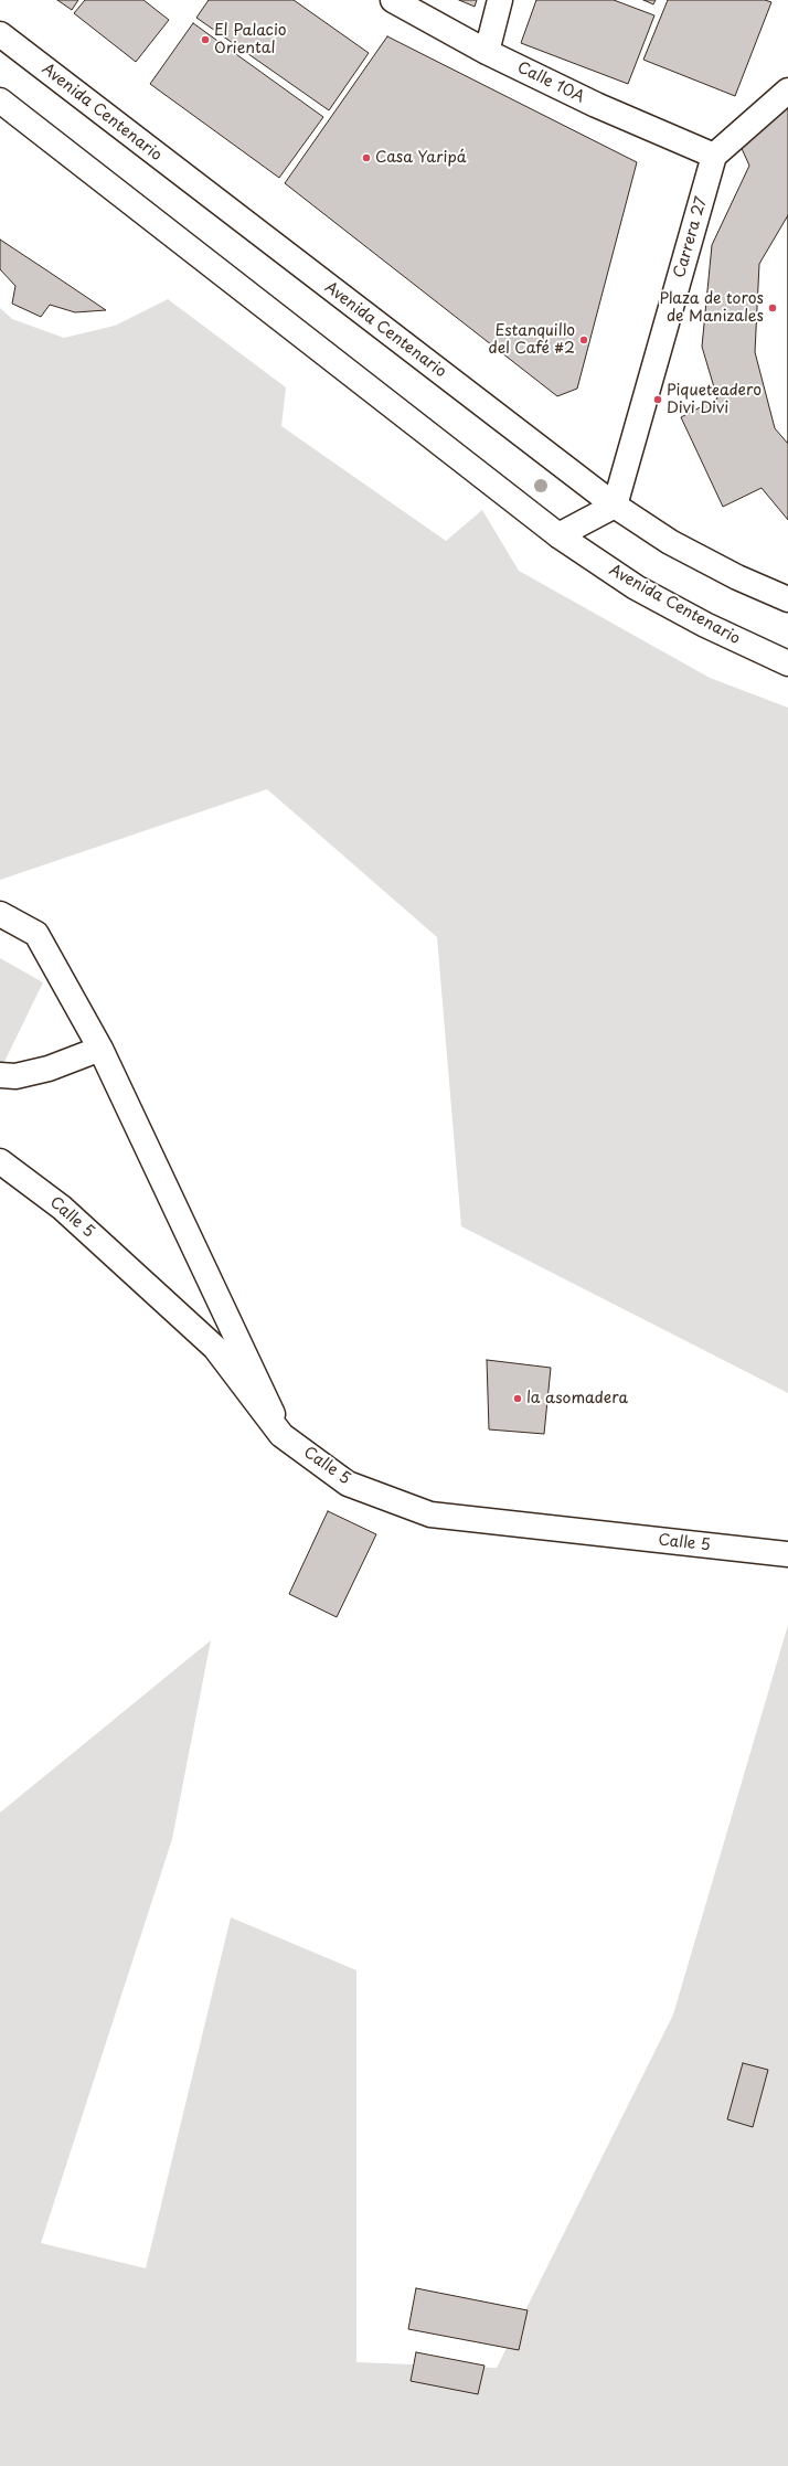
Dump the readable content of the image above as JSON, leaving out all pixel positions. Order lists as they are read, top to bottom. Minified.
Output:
{"streets":{"street":["Calle 10A","Avenida Centenario","Carrera 27","Calle 5"]},"crossings":[["Calle 10A","Carrera 27"],["Avenida Centenario","Carrera 27"]],"places":["El Palacio Oriental","Casa Yaripá","Plaza de toros de Manizales","Estanquillo del Café #2","Piqueteadero Divi Divi","la asomadera"]}
